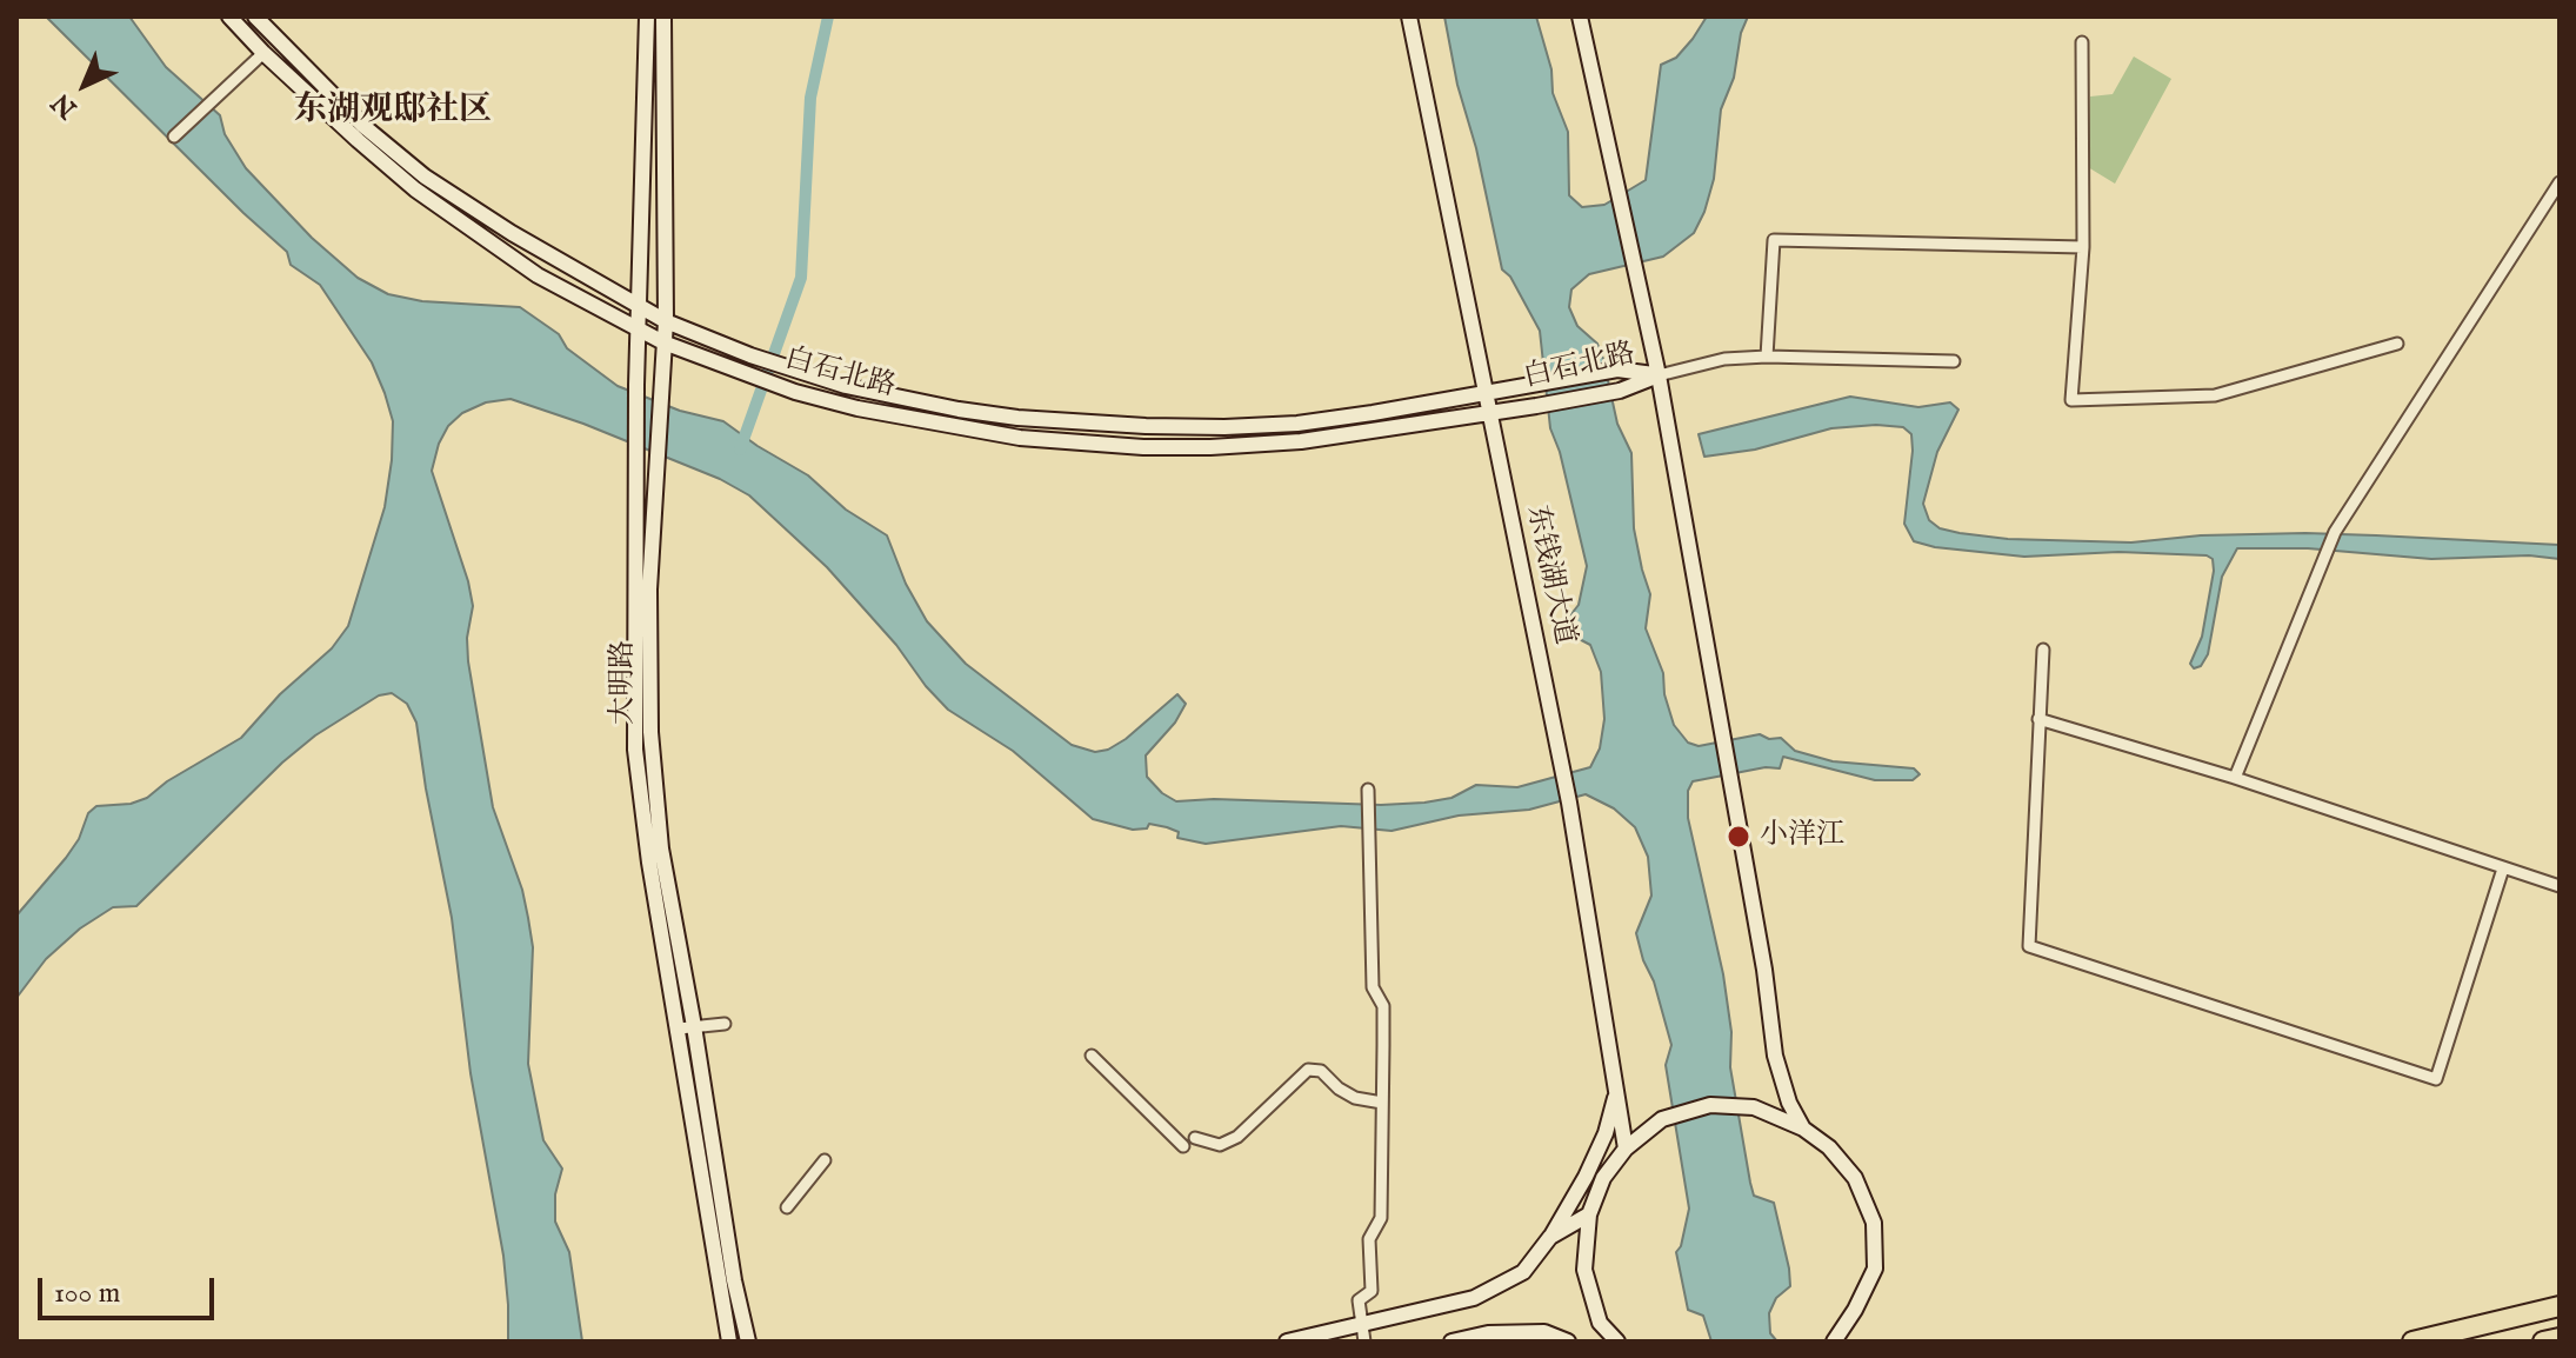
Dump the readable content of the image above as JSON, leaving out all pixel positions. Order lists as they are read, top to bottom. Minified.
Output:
{"streets":{"main road":["白石北路","东钱湖大道","大明路"]},"crossings":[["白石北路","东钱湖大道"],["白石北路","大明路"]],"districts":["东湖观邸社区"],"places":["小洋江"],"scale_bar":"100 m","north":"bottom left"}
